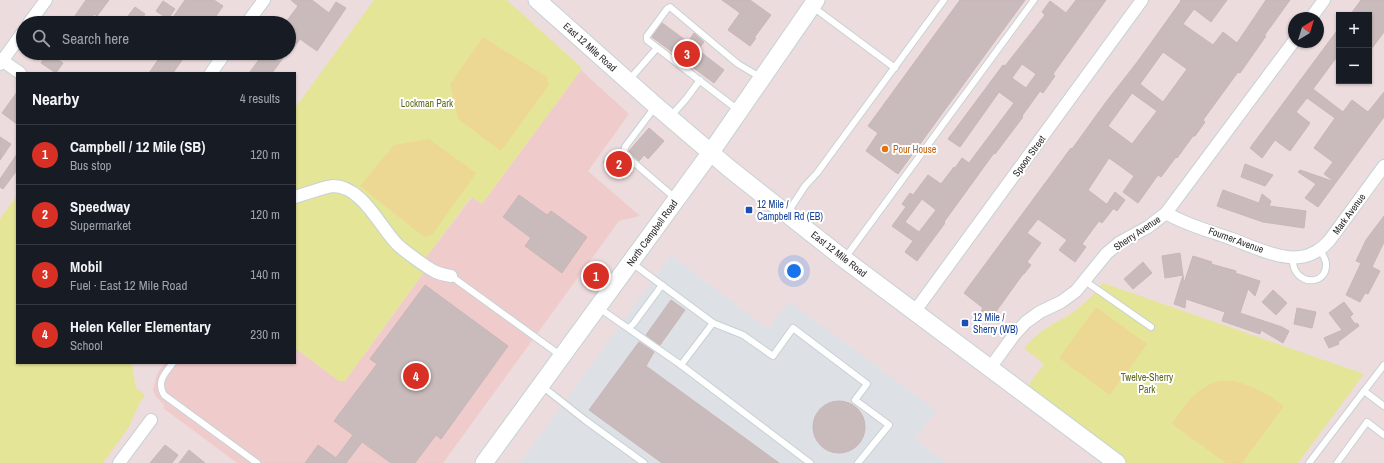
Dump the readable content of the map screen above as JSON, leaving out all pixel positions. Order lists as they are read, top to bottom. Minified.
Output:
{"streets":{"main road":["East 12 Mile Road","North Campbell Road"],"street":["Spoon Street","Mark Avenue","Sherry Avenue","Fourner Avenue"]},"crossings":[["East 12 Mile Road","Spoon Street"],["East 12 Mile Road","North Campbell Road"],["East 12 Mile Road","Sherry Avenue"],["Mark Avenue","Fourner Avenue"],["Sherry Avenue","Fourner Avenue"]],"parks":["Lockman Park","Twelve-Sherry Park"],"places":{"other":["Pour House"],"transit":["12 Mile / Campbell Rd (EB)","12 Mile / Sherry (WB)"]},"north":"top right","page":{"map_buttons":["+","−"],"search":"Search here","pins":["3","2","1","4"],"heading":["Nearby","4 results"],"list":[{"mark":"1","name":"Campbell / 12 Mile (SB)","note":"Bus stop","value":"120 m"},{"mark":"2","name":"Speedway","note":"Supermarket","value":"120 m"},{"mark":"3","name":"Mobil","note":"Fuel · East 12 Mile Road","value":"140 m"},{"mark":"4","name":"Helen Keller Elementary","note":"School","value":"230 m"}]}}
